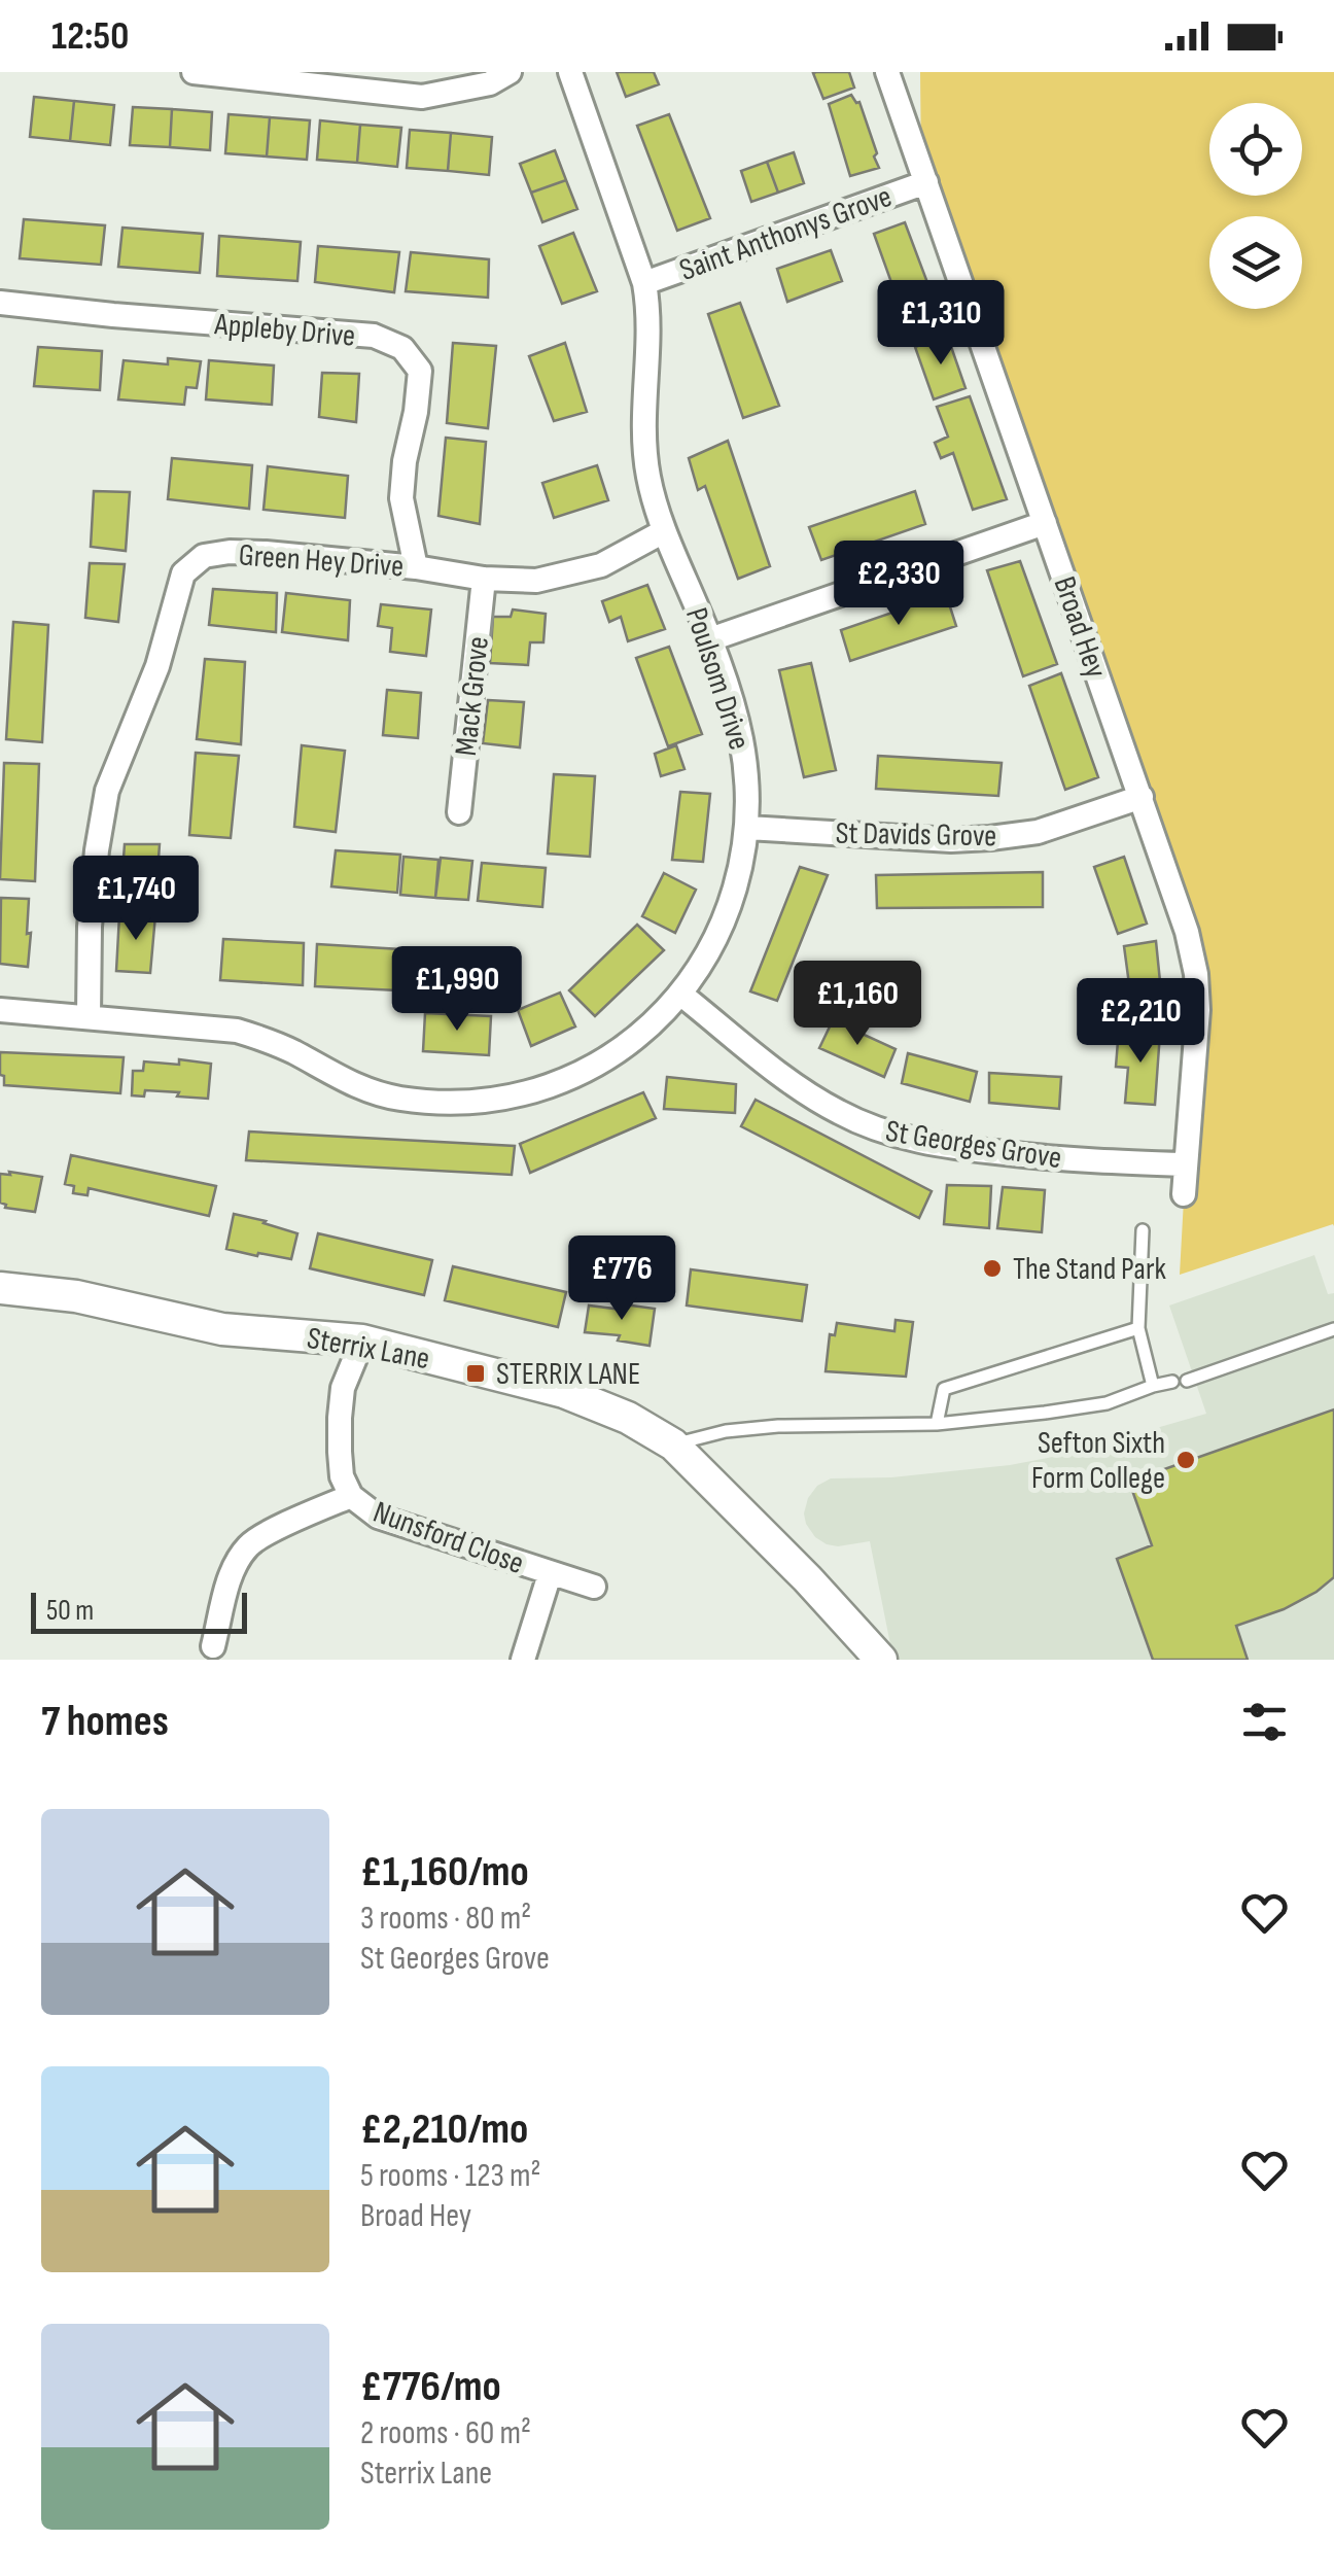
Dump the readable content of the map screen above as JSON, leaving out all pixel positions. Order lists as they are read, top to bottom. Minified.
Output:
{"streets":{"street":["Saint Anthonys Grove","Appleby Drive","Green Hey Drive","Broad Hey","Poulsom Drive","Mack Grove","St Davids Grove","St Georges Grove","Sterrix Lane","Nunsford Close"]},"crossings":[["Saint Anthonys Grove","Broad Hey"],["Saint Anthonys Grove","Poulsom Drive"],["Appleby Drive","Green Hey Drive"],["Green Hey Drive","Poulsom Drive"],["Green Hey Drive","Mack Grove"],["Broad Hey","St Davids Grove"],["Broad Hey","St Georges Grove"],["Poulsom Drive","St Davids Grove"],["Poulsom Drive","St Georges Grove"],["Sterrix Lane","Nunsford Close"]],"places":{"other":["The Stand Park","Sefton Sixth Form College"],"transit":["STERRIX LANE"]},"scale_bar":"50 m","page":{"status":"12:50","price":["£1,310","£2,330","£1,740","£1,990","£1,160","£2,210","£776"],"scale":"50 m","heading":"7 homes","list":[{"name":"£1,160/mo","note":"3 rooms · 80 m² · St Georges Grove"},{"name":"£2,210/mo","note":"5 rooms · 123 m² · Broad Hey"},{"name":"£776/mo","note":"2 rooms · 60 m² · Sterrix Lane"}]}}
